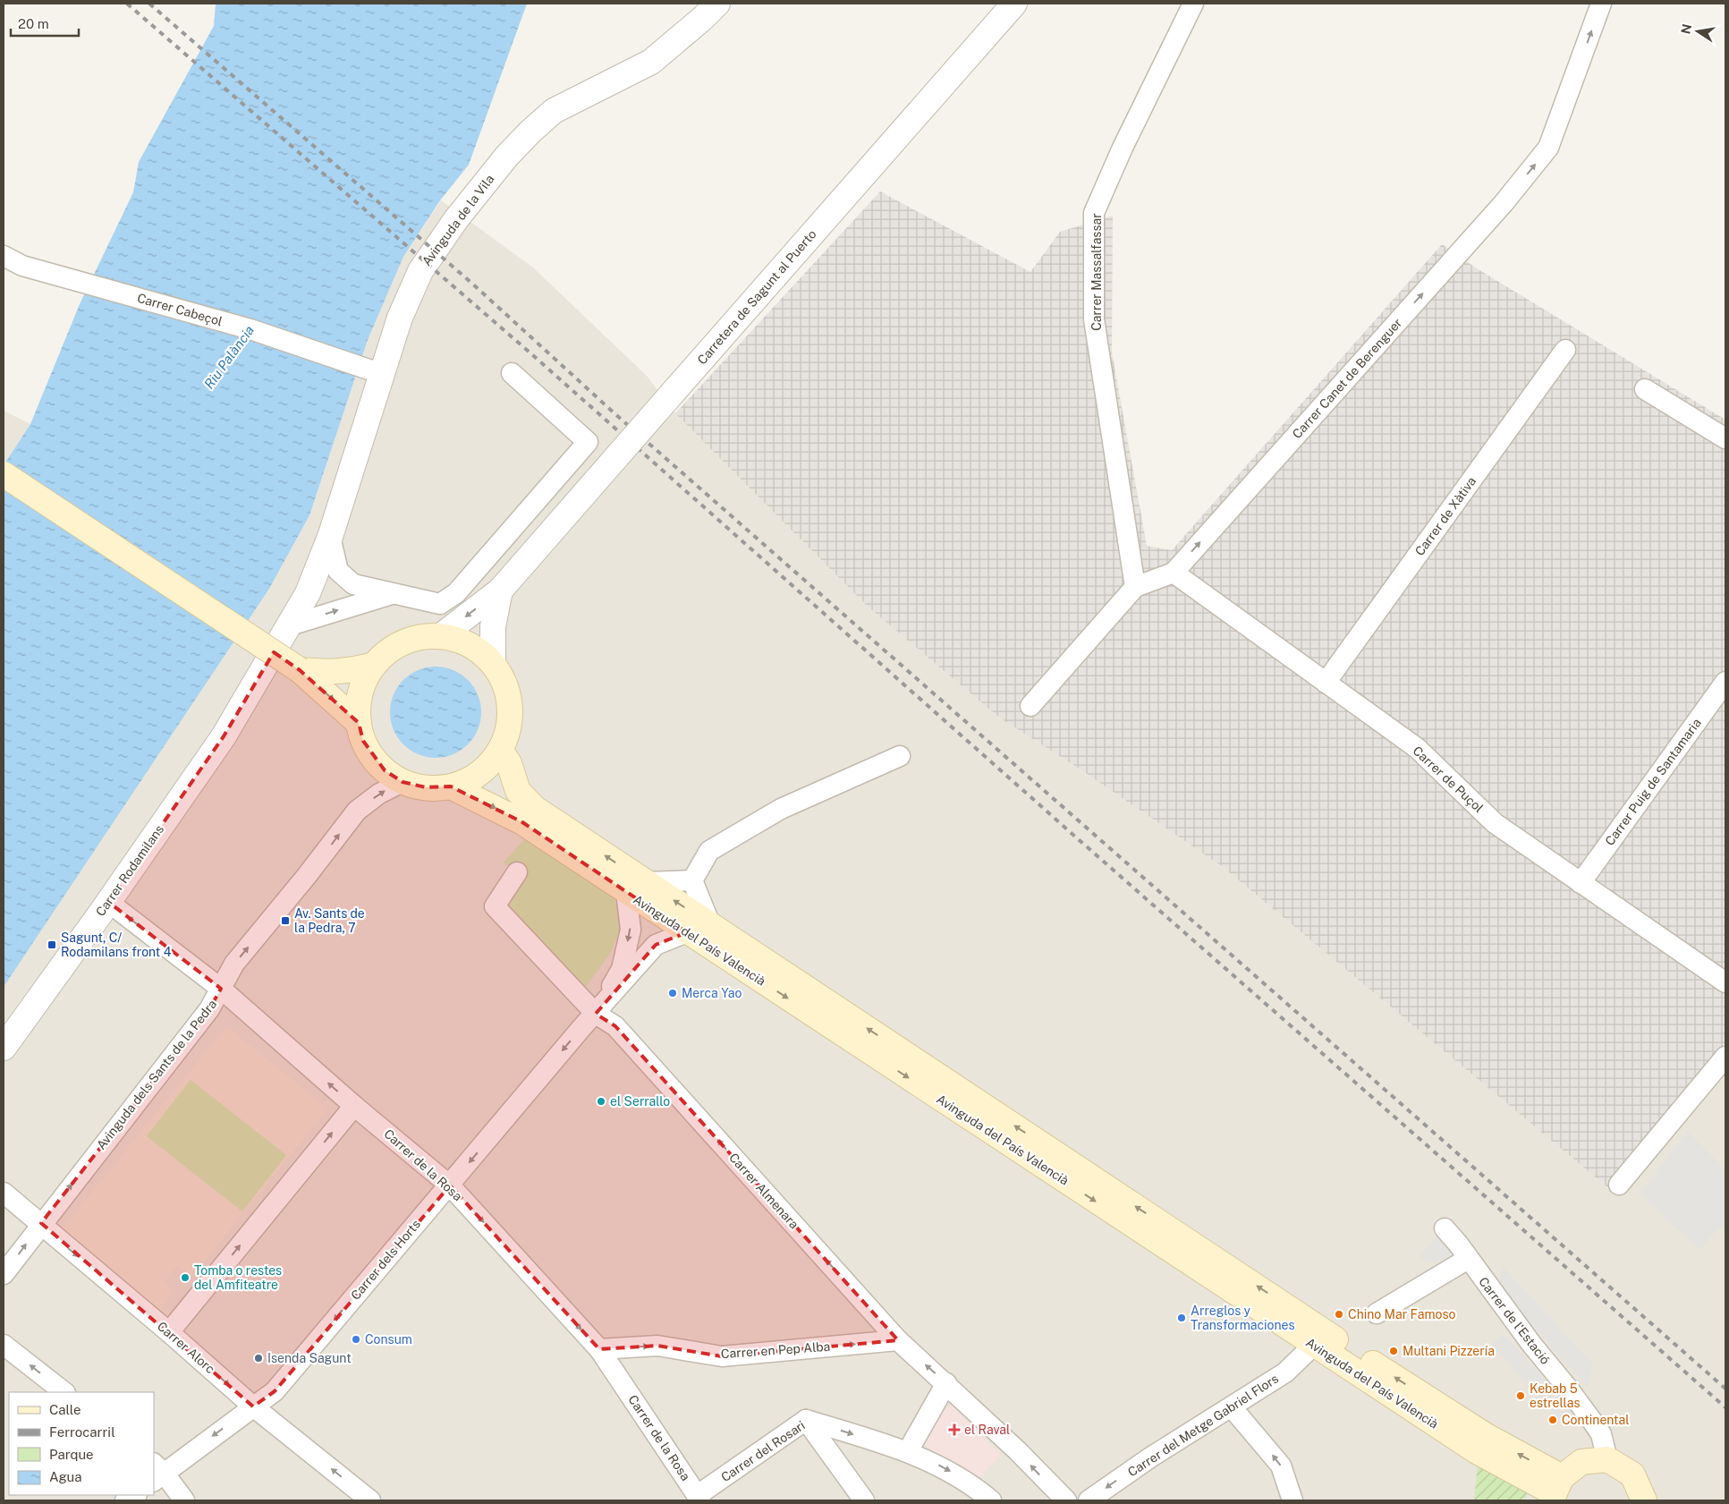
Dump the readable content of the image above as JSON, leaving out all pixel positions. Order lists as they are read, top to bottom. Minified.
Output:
{"streets":{"main road":["Avinguda del País Valencià"],"street":["Avinguda de la Vila","Carrer Massalfassar","Carretera de Sagunt al Puerto","Carrer Cabeçol","Carrer Canet de Berenguer","Carrer de Xàtiva","Carrer de Puçol","Carrer Puig de Santamaria","Carrer Rodamilans","Avinguda dels Sants de la Pedra","Carrer de la Rosa","Carrer Almenara","Carrer dels Horts","Carrer de l'Estació","Carrer Alorc","Carrer en Pep Alba","Carrer del Metge Gabriel Flors","Carrer del Rosari"]},"crossings":[["Avinguda de la Vila","Carrer Cabeçol"],["Avinguda de la Vila","Carrer Rodamilans"],["Carrer Massalfassar","Carrer Canet de Berenguer"],["Carretera de Sagunt al Puerto","Avinguda del País Valencià"],["Carretera de Sagunt al Puerto","Avinguda dels Sants de la Pedra"],["Carrer Canet de Berenguer","Carrer de Puçol"],["Carrer de Xàtiva","Carrer de Puçol"],["Carrer de Puçol","Carrer Puig de Santamaria"],["Carrer Rodamilans","Carrer de la Rosa"],["Avinguda del País Valencià","Avinguda dels Sants de la Pedra"],["Avinguda del País Valencià","Carrer dels Horts"],["Avinguda del País Valencià","Carrer del Metge Gabriel Flors"],["Avinguda dels Sants de la Pedra","Carrer de la Rosa"],["Avinguda dels Sants de la Pedra","Carrer Alorc"],["Carrer de la Rosa","Carrer dels Horts"],["Carrer de la Rosa","Carrer en Pep Alba"],["Carrer de la Rosa","Carrer del Rosari"],["Carrer Almenara","Carrer dels Horts"],["Carrer Almenara","Carrer en Pep Alba"],["Carrer dels Horts","Carrer Alorc"]],"one_way":["Carrer Canet de Berenguer","Carrer Almenara","Carrer en Pep Alba","Carrer del Metge Gabriel Flors","Carrer del Rosari"],"water":["Riu Palància"],"places":{"transit":["Av. Sants de la Pedra, 7","Sagunt, C/ Rodamilans front 4"],"other":["Merca Yao","el Serrallo","Tomba o restes del Amfiteatre","Chino Mar Famoso","Arreglos y Transformaciones","Consum","Multani Pizzería","Isenda Sagunt","Kebab 5 estrellas","Continental"],"health":["el Raval"]},"legend":["Calle","Ferrocarril","Parque","Agua"],"scale_bar":"20 m","north":"left"}
